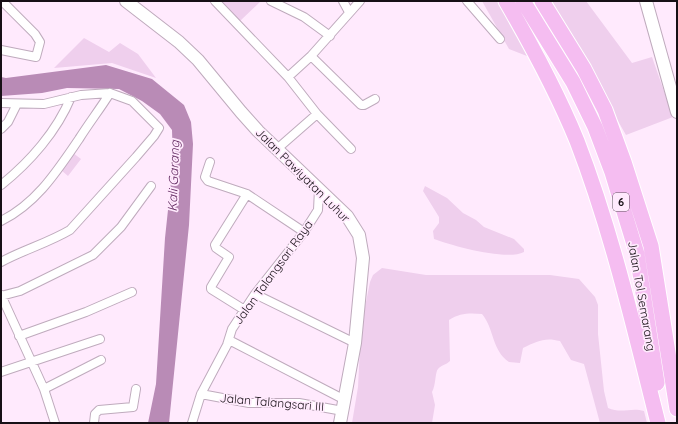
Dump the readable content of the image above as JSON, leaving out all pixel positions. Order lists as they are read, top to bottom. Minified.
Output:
{"streets":{"highway":["6","Jalan Tol Semarang"],"main road":["Jalan Pawiyatan Luhur"],"street":["Jalan Talangsari Raya","Jalan Talangsari III"]},"crossings":[["Jalan Pawiyatan Luhur","Jalan Talangsari Raya"],["Jalan Pawiyatan Luhur","Jalan Talangsari III"],["Jalan Talangsari Raya","Jalan Talangsari III"]],"water":["Kali Garang"]}
